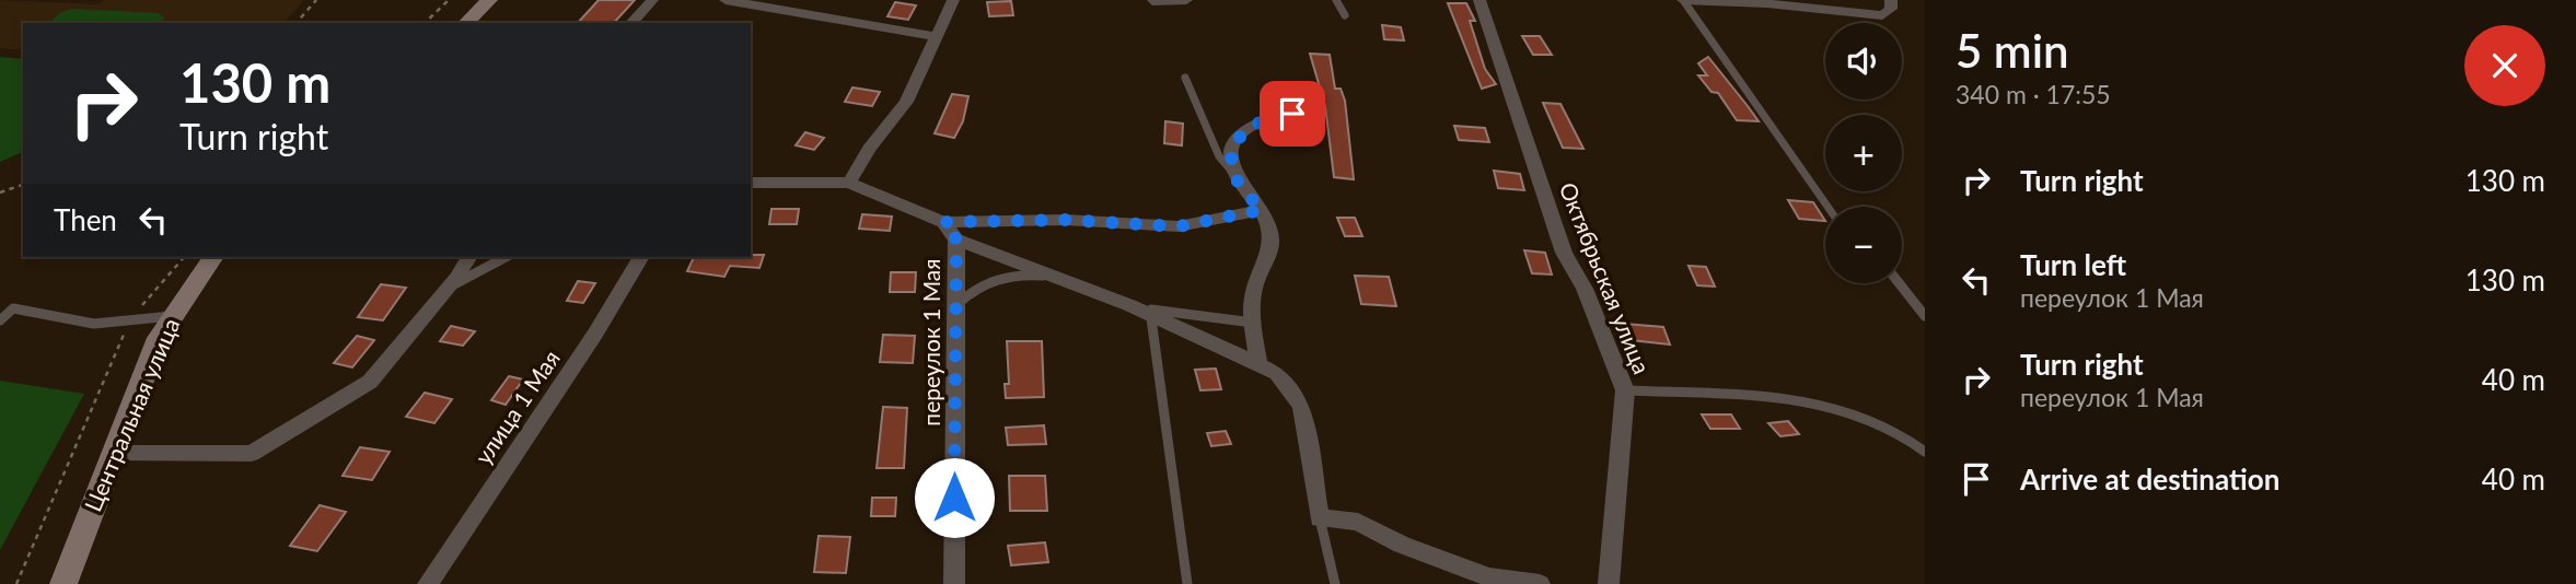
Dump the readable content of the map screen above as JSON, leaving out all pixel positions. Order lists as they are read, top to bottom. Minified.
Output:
{"streets":{"street":["Октябрьская улица","переулок 1 Мая","улица 1 Мая","Центральная улица"]},"page":{"heading":["5 min","340 m · 17:55"],"map_buttons":["+","−"],"turn":["130 m","Turn right"],"list":[{"name":"Turn right","value":"130 m"},{"name":"Turn left","note":"переулок 1 Мая","value":"130 m"},{"name":"Turn right","note":"переулок 1 Мая","value":"40 m"},{"name":"Arrive at destination","value":"40 m"}],"then":"Then"}}
